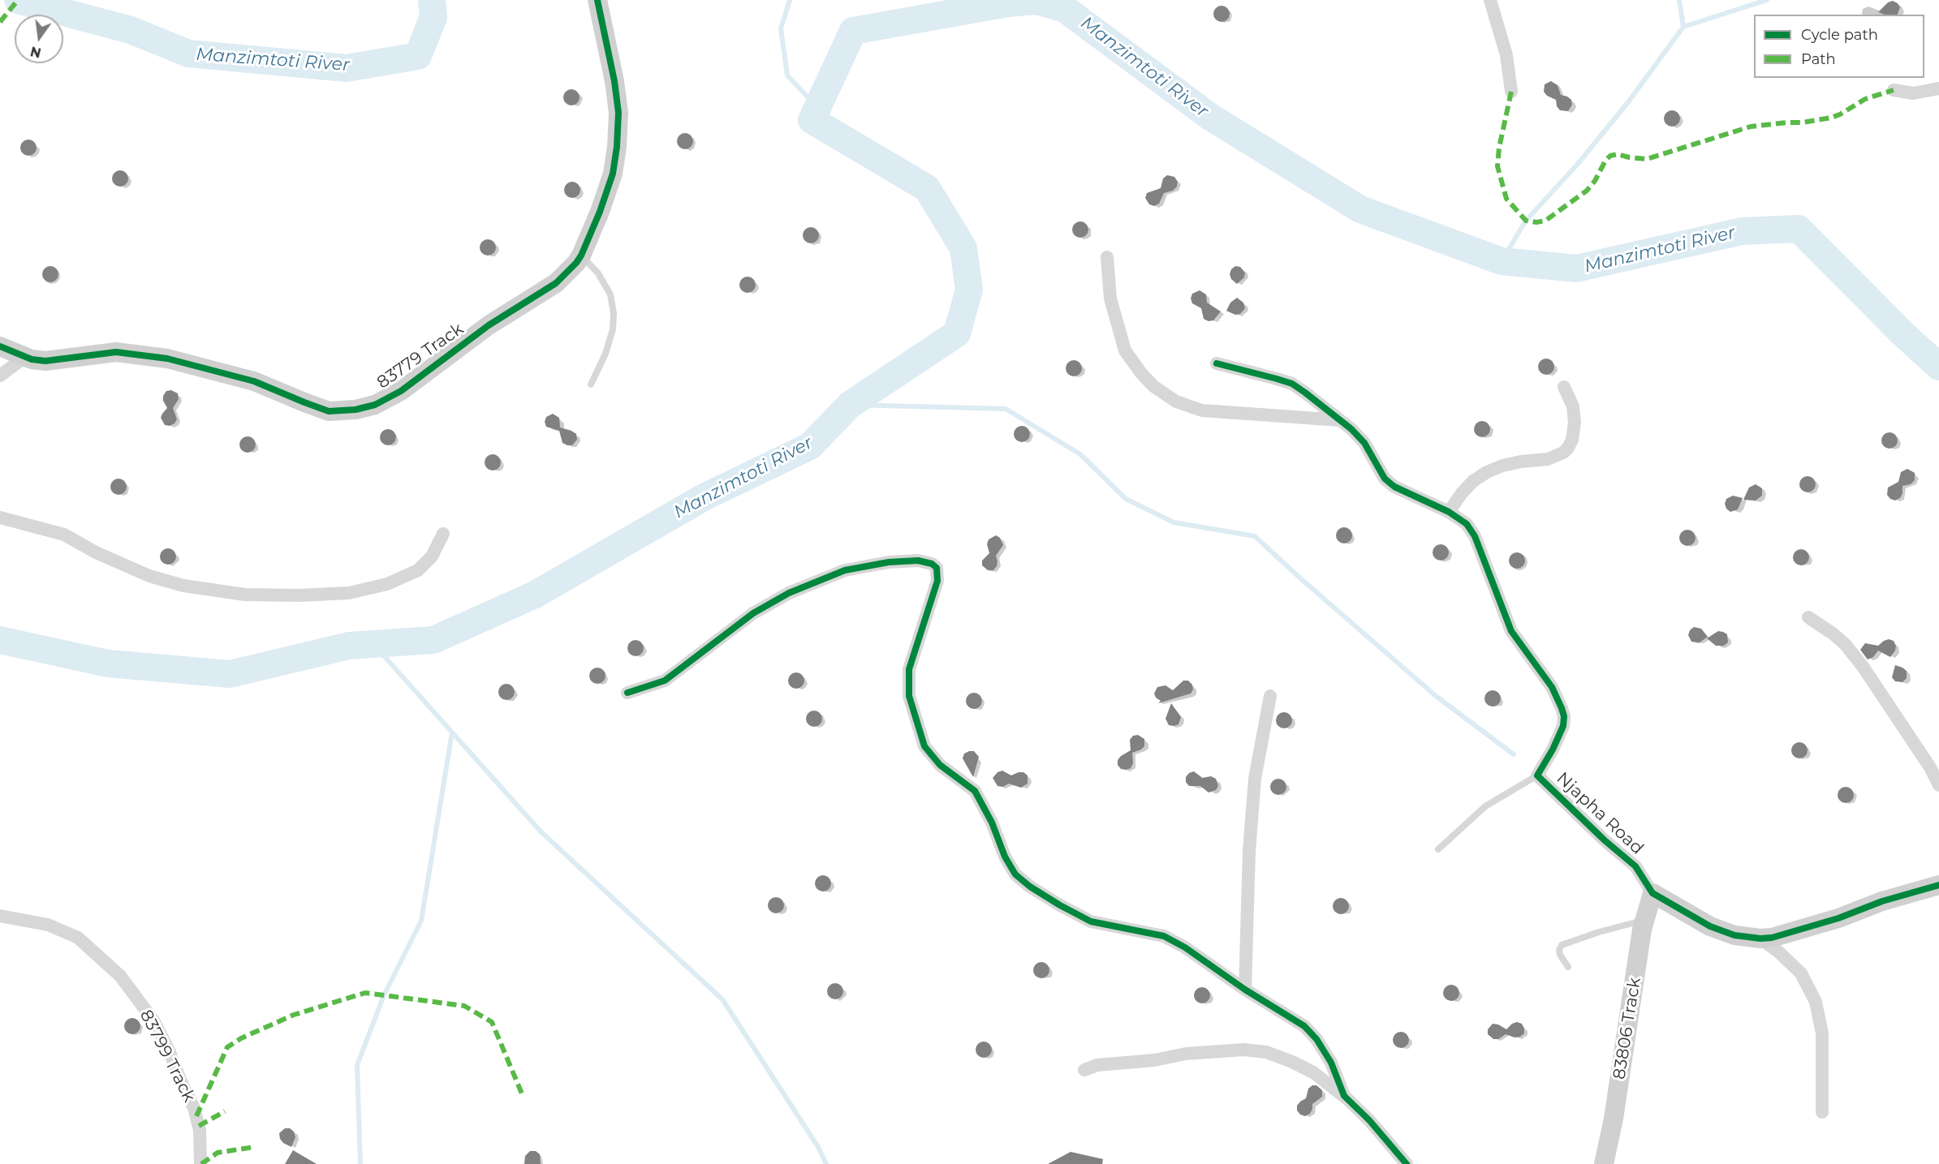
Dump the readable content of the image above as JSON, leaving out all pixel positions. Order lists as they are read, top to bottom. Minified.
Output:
{"streets":{"street":["83779 Track","Njapha Road","83806 Track","83799 Track"]},"crossings":[["Njapha Road","83806 Track"]],"water":["Manzimtoti River"],"legend":["Cycle path","Path"],"north":"bottom"}
